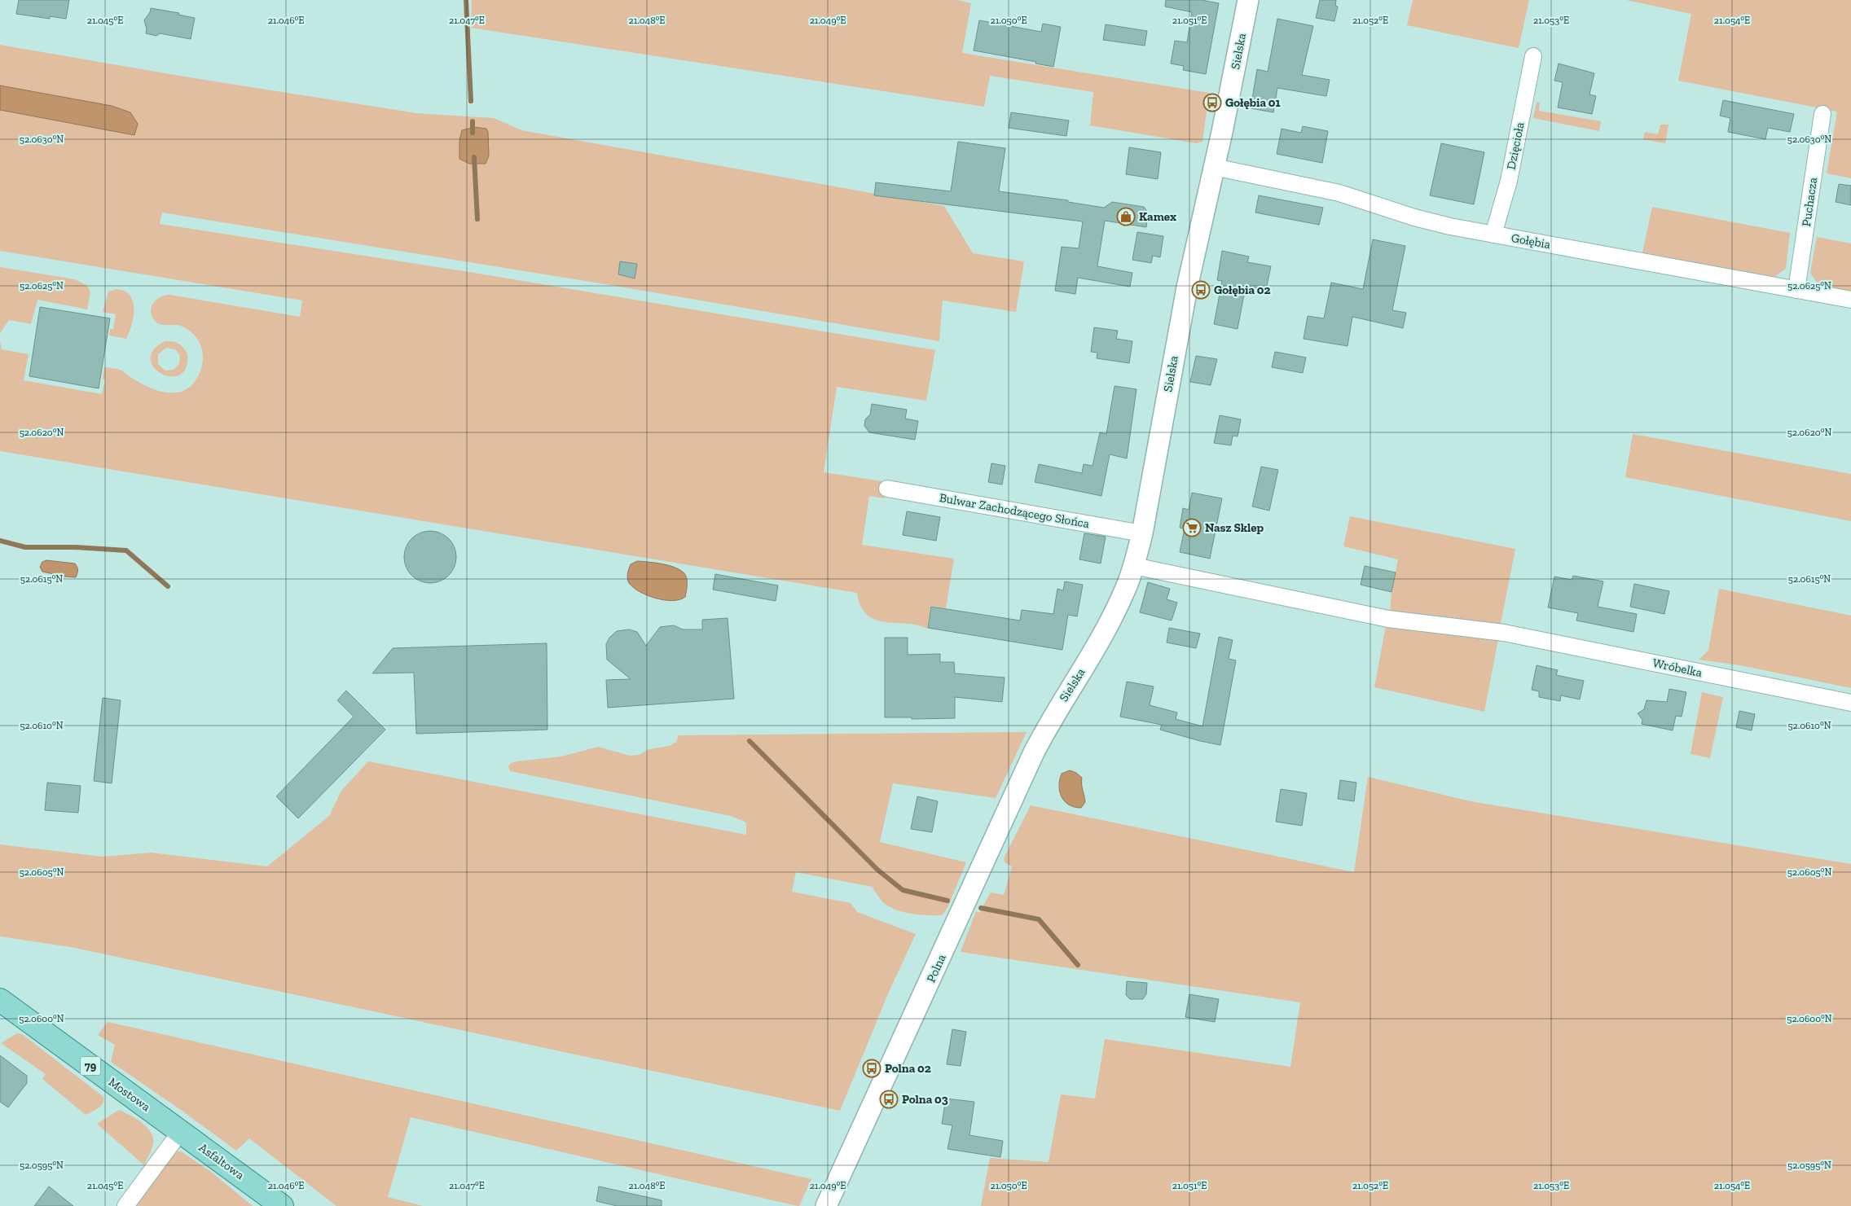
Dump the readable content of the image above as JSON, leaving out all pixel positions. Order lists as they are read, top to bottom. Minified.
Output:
{"streets":{"main road":["79","Mostowa","Asfaltowa"],"street":["Sielska","Dzięcioła","Puchacza","Gołębia","Bulwar Zachodzącego Słońca","Wróbelka","Polna"]},"crossings":[["Sielska","Gołębia"],["Sielska","Bulwar Zachodzącego Słońca"],["Sielska","Wróbelka"],["Sielska","Polna"],["Dzięcioła","Gołębia"],["Puchacza","Gołębia"],["Mostowa","Asfaltowa"]],"places":{"bus stop":["Gołębia 01","Gołębia 02","Polna 02","Polna 03"],"shop":["Kamex"],"supermarket":["Nasz Sklep"]},"coordinates":["21.045°E","21.046°E","21.047°E","21.048°E","21.049°E","21.050°E","21.051°E","21.052°E","21.053°E","21.054°E","52.0630°N","52.0625°N","52.0620°N","52.0615°N","52.0610°N","52.0605°N","52.0600°N","52.0595°N"]}
